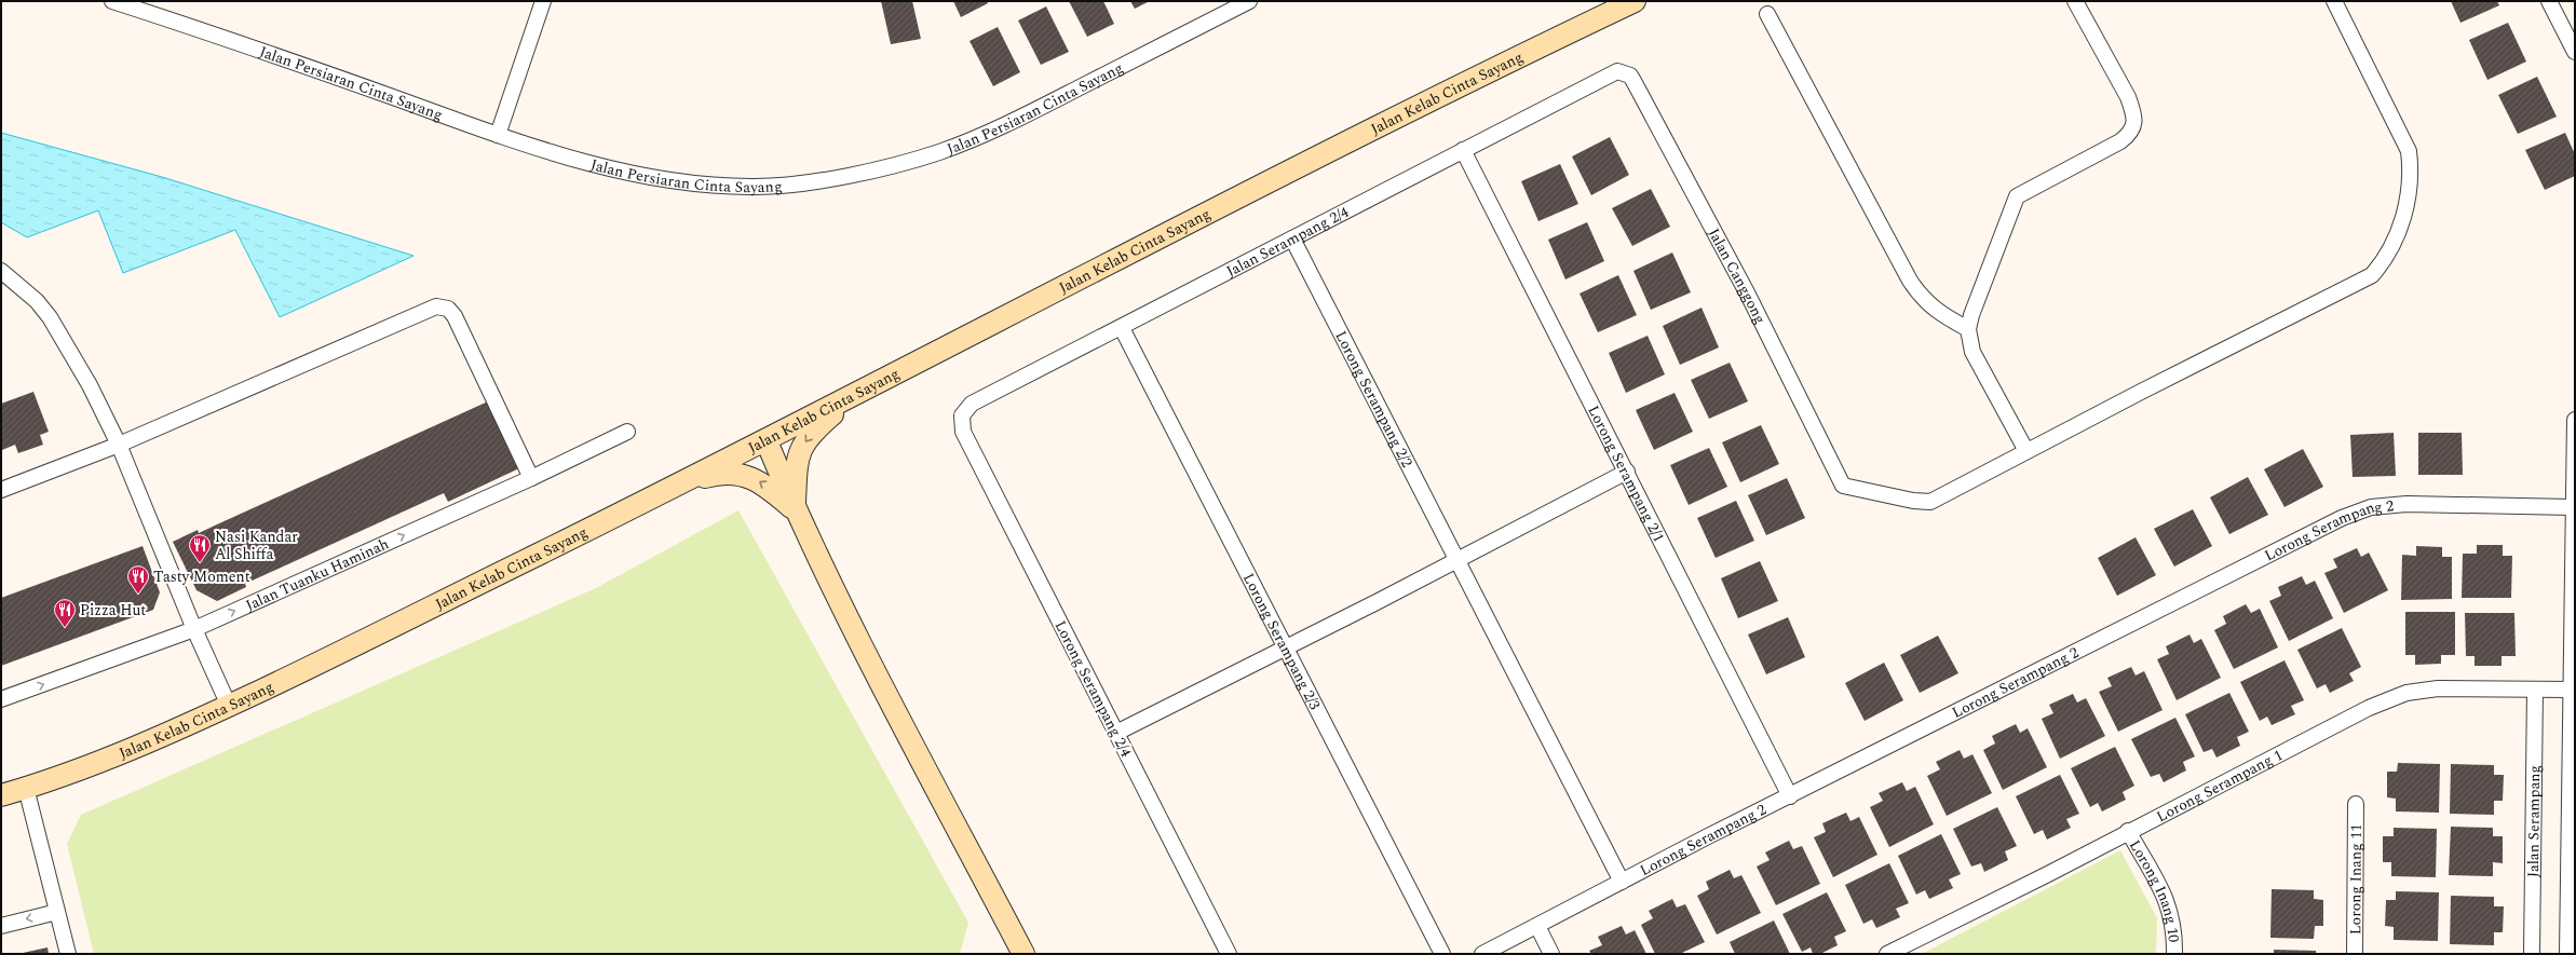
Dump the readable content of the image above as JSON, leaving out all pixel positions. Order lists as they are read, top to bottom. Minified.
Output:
{"streets":{"main road":["Jalan Kelab Cinta Sayang"],"street":["Jalan Persiaran Cinta Sayang","Jalan Serampang 2/4","Jalan Canggong","Lorong Serampang 2/2","Lorong Serampang 2/1","Lorong Serampang 2","Jalan Tuanku Haminah","Lorong Serampang 2/3","Lorong Serampang 2/4","Lorong Serampang 1","Jalan Serampang","Lorong Inang 11","Lorong Inang 10"]},"crossings":[["Jalan Serampang 2/4","Jalan Canggong"],["Jalan Serampang 2/4","Lorong Serampang 2/2"],["Jalan Serampang 2/4","Lorong Serampang 2/1"],["Jalan Serampang 2/4","Lorong Serampang 2/3"],["Jalan Serampang 2/4","Lorong Serampang 2/4"],["Lorong Serampang 2/2","Lorong Serampang 2"],["Lorong Serampang 2/1","Lorong Serampang 2"],["Lorong Serampang 1","Jalan Serampang"],["Lorong Serampang 1","Lorong Inang 10"]],"one_way":["Jalan Tuanku Haminah"],"places":{"restaurant":["Nasi Kandar Al Shiffa","Tasty Moment","Pizza Hut"]}}
